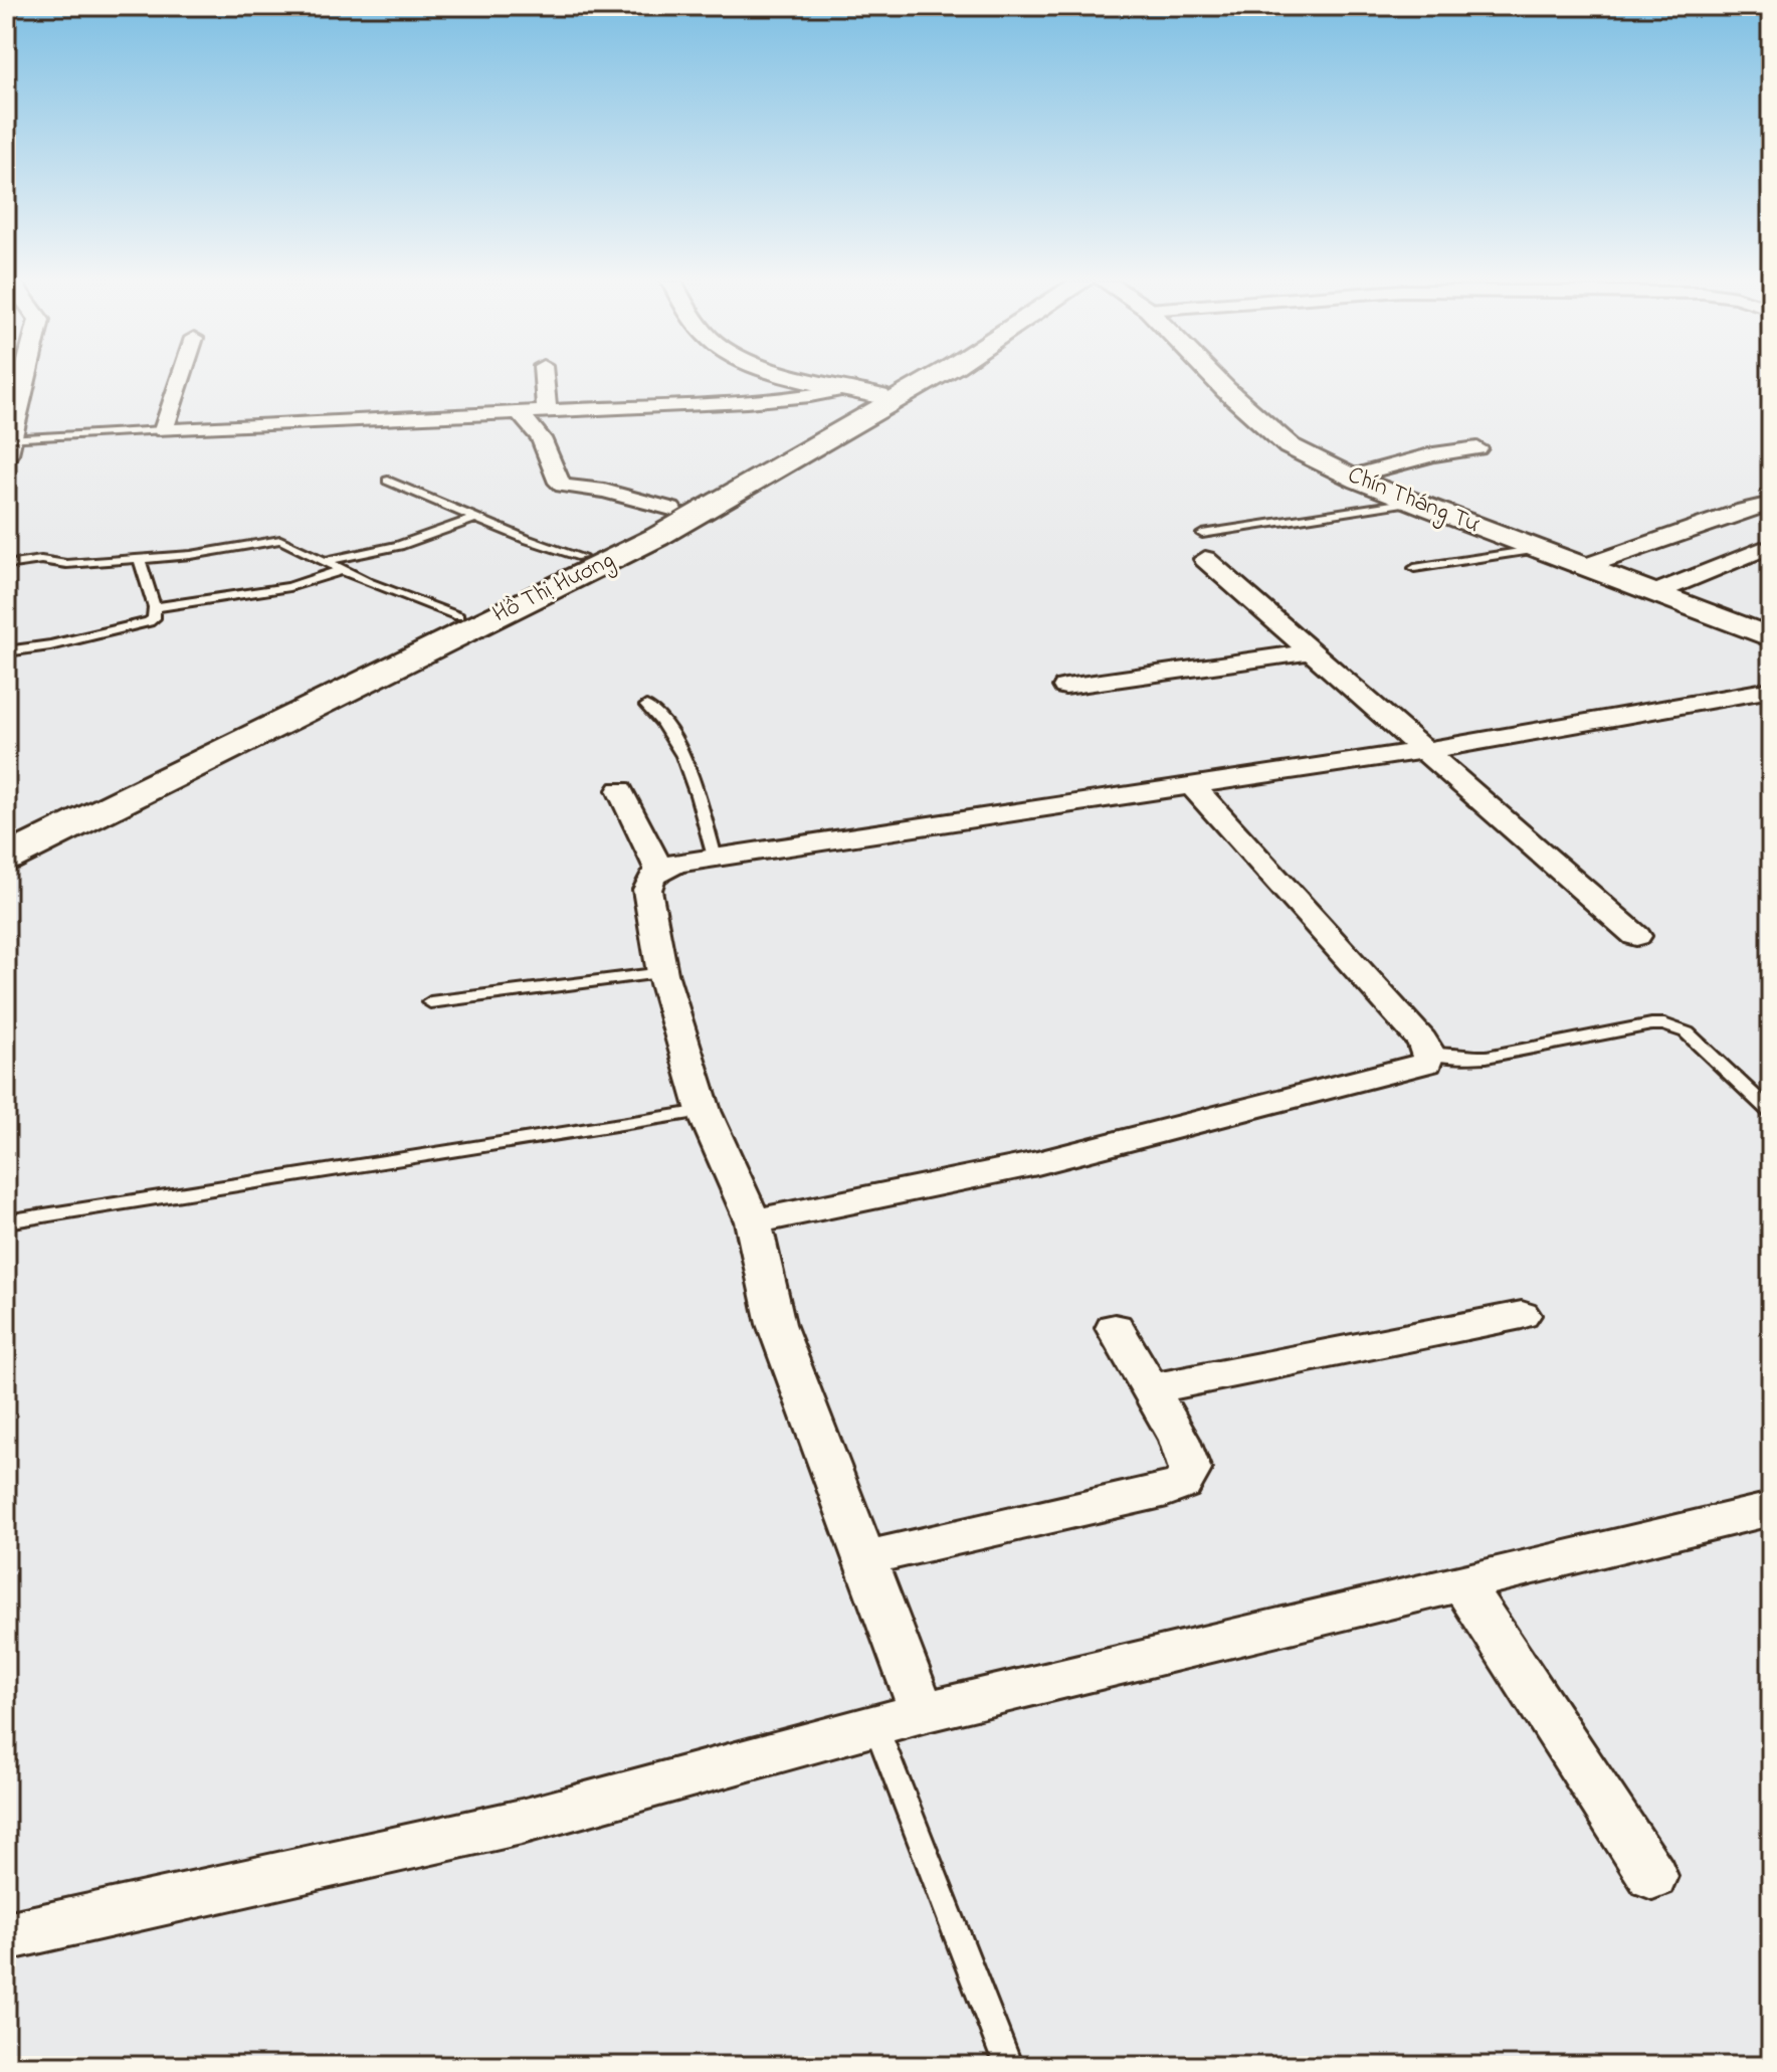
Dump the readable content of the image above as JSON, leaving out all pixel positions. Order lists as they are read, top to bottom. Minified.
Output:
{"streets":{"main road":["Hồ Thị Hương"],"street":["Chín Tháng Tư"]}}
